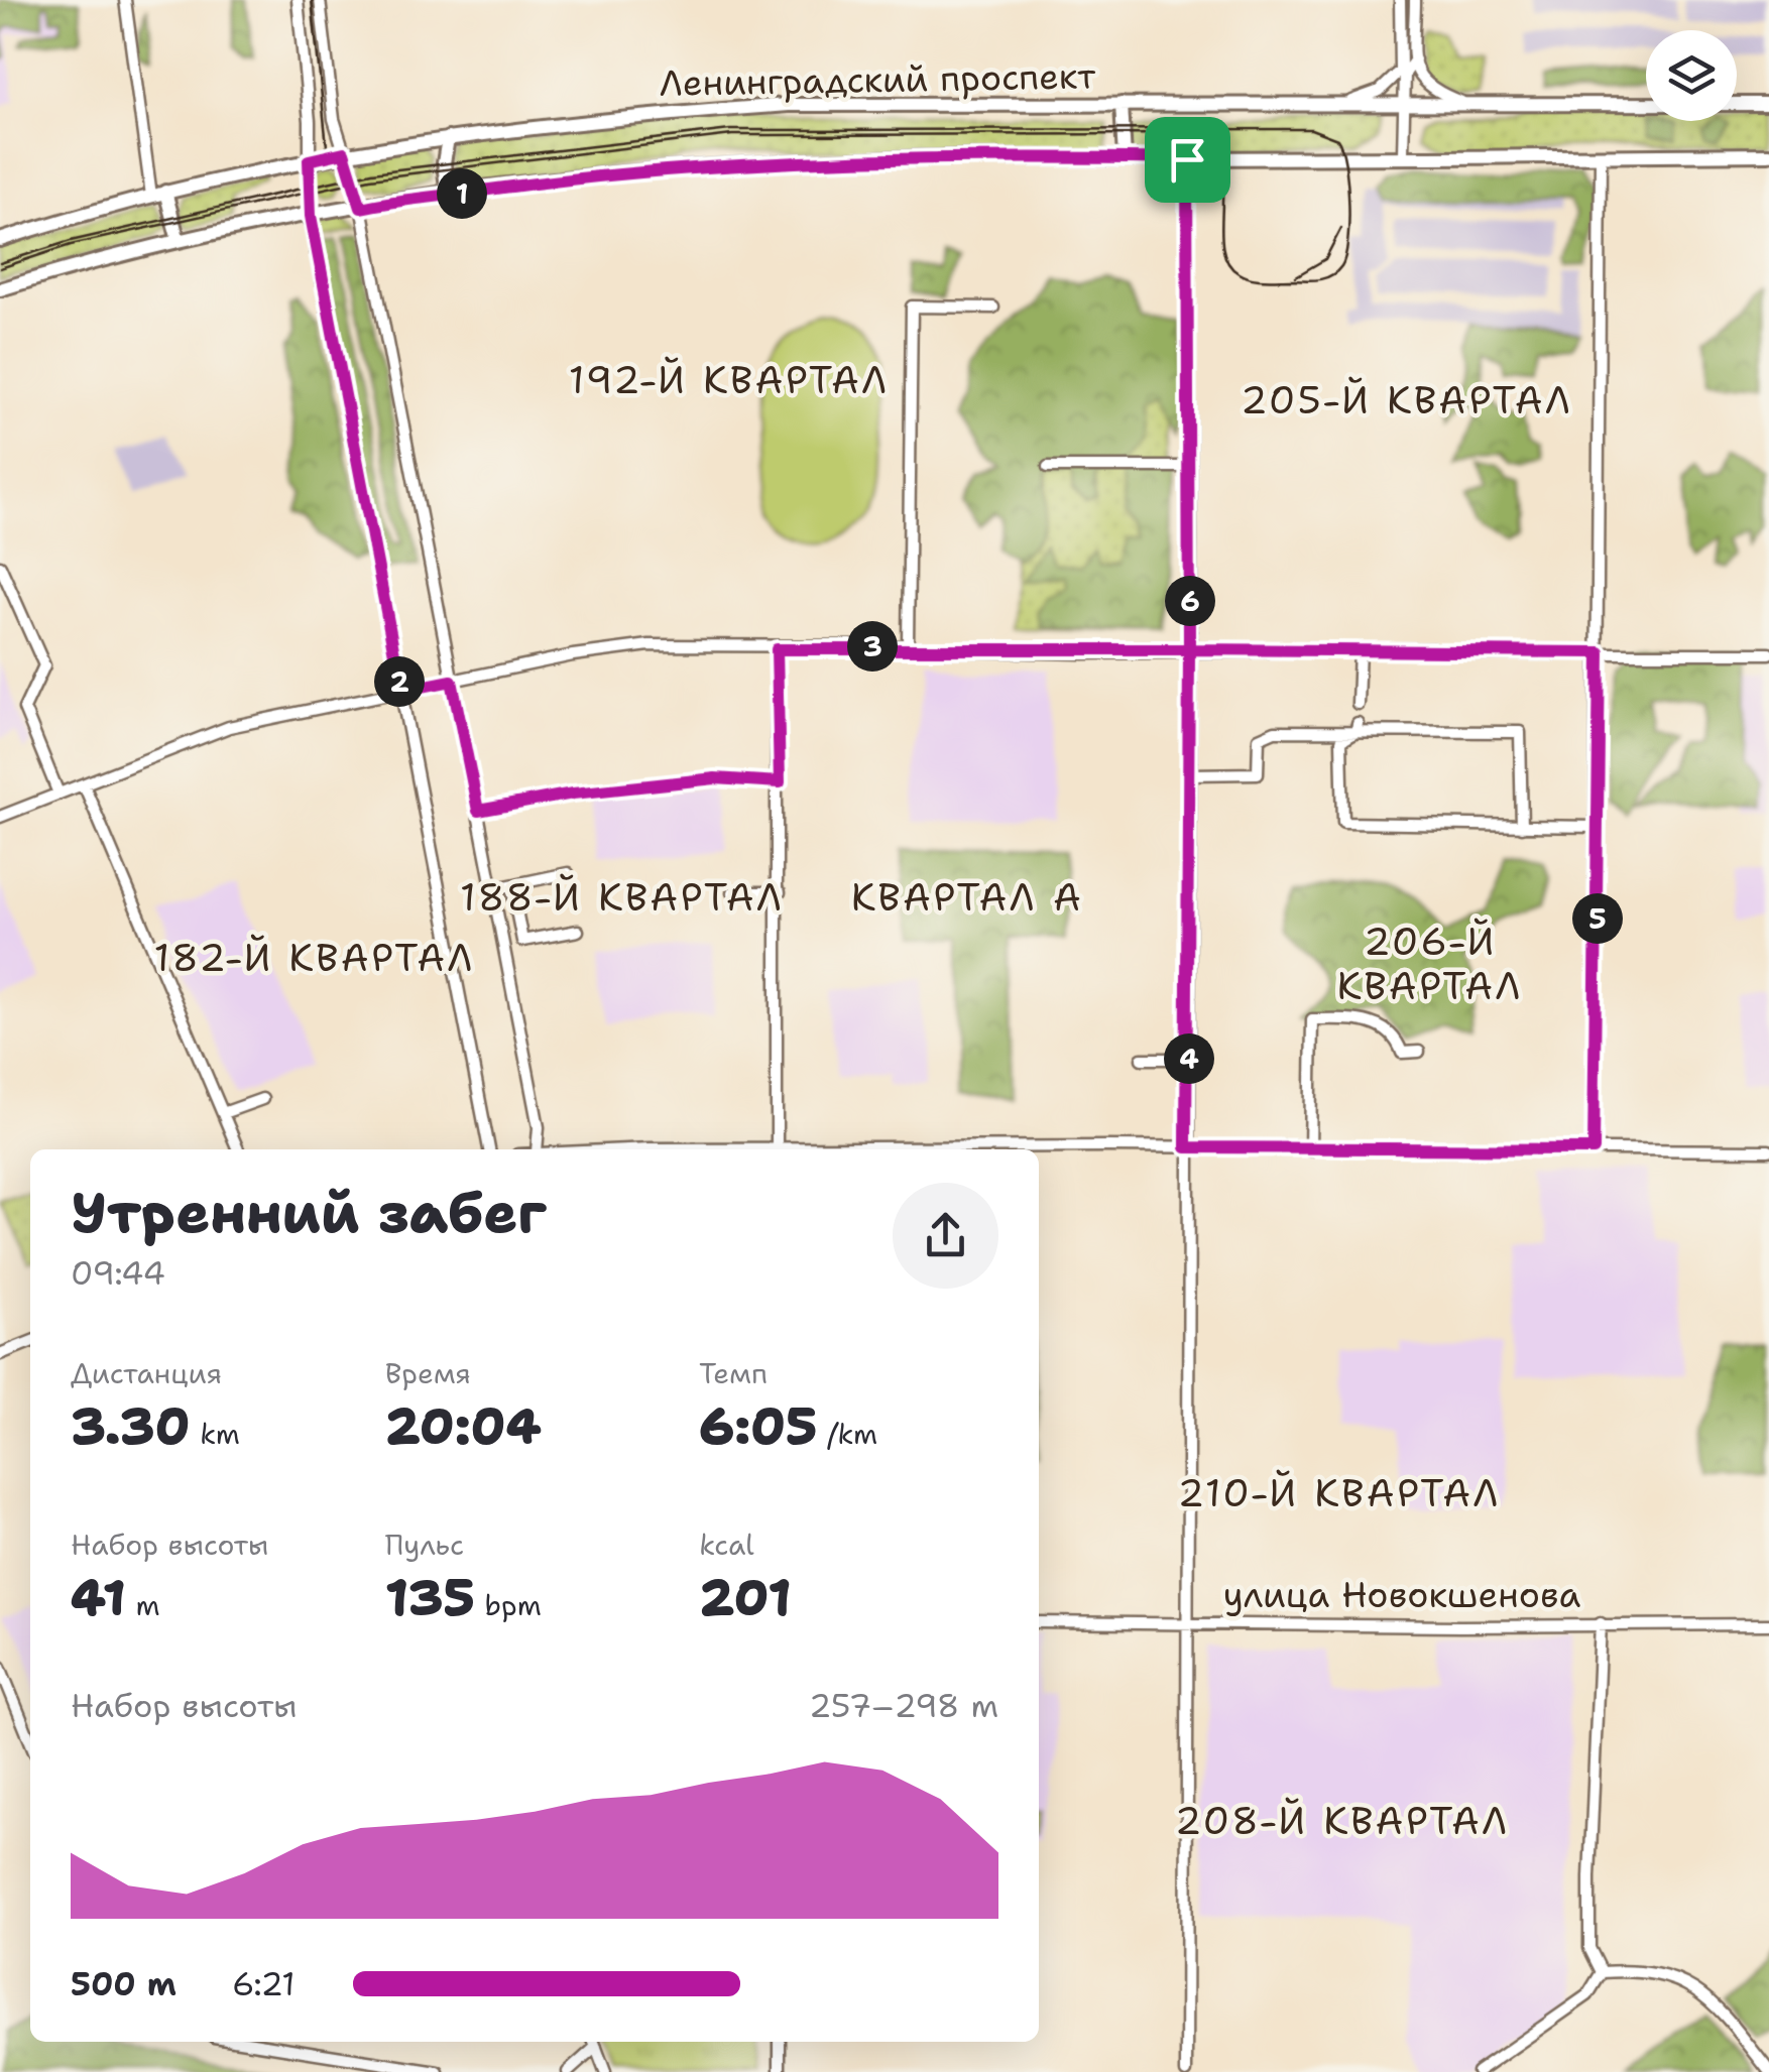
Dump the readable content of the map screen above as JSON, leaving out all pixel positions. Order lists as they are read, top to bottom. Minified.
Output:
{"streets":{"main road":["Ленинградский проспект"],"street":["улица Новокшенова"]},"districts":["192-Й КВАРТАЛ","205-Й КВАРТАЛ","188-Й КВАРТАЛ","КВАРТАЛ А","206-Й КВАРТАЛ","182-Й КВАРТАЛ","210-Й КВАРТАЛ","208-Й КВАРТАЛ"],"page":{"pins":["1","6","3","2","5","4"],"heading":["Утренний забег","09:44"],"stats":[["Дистанция","3.30 km"],["Время","20:04"],["Темп","6:05 /km"],["Набор высоты","41 m"],["Пульс","135 bpm"],["kcal","201"]],"chart":["Набор высоты","257–298 m"],"list":[{"name":"500 m","note":"6:21"}]}}
